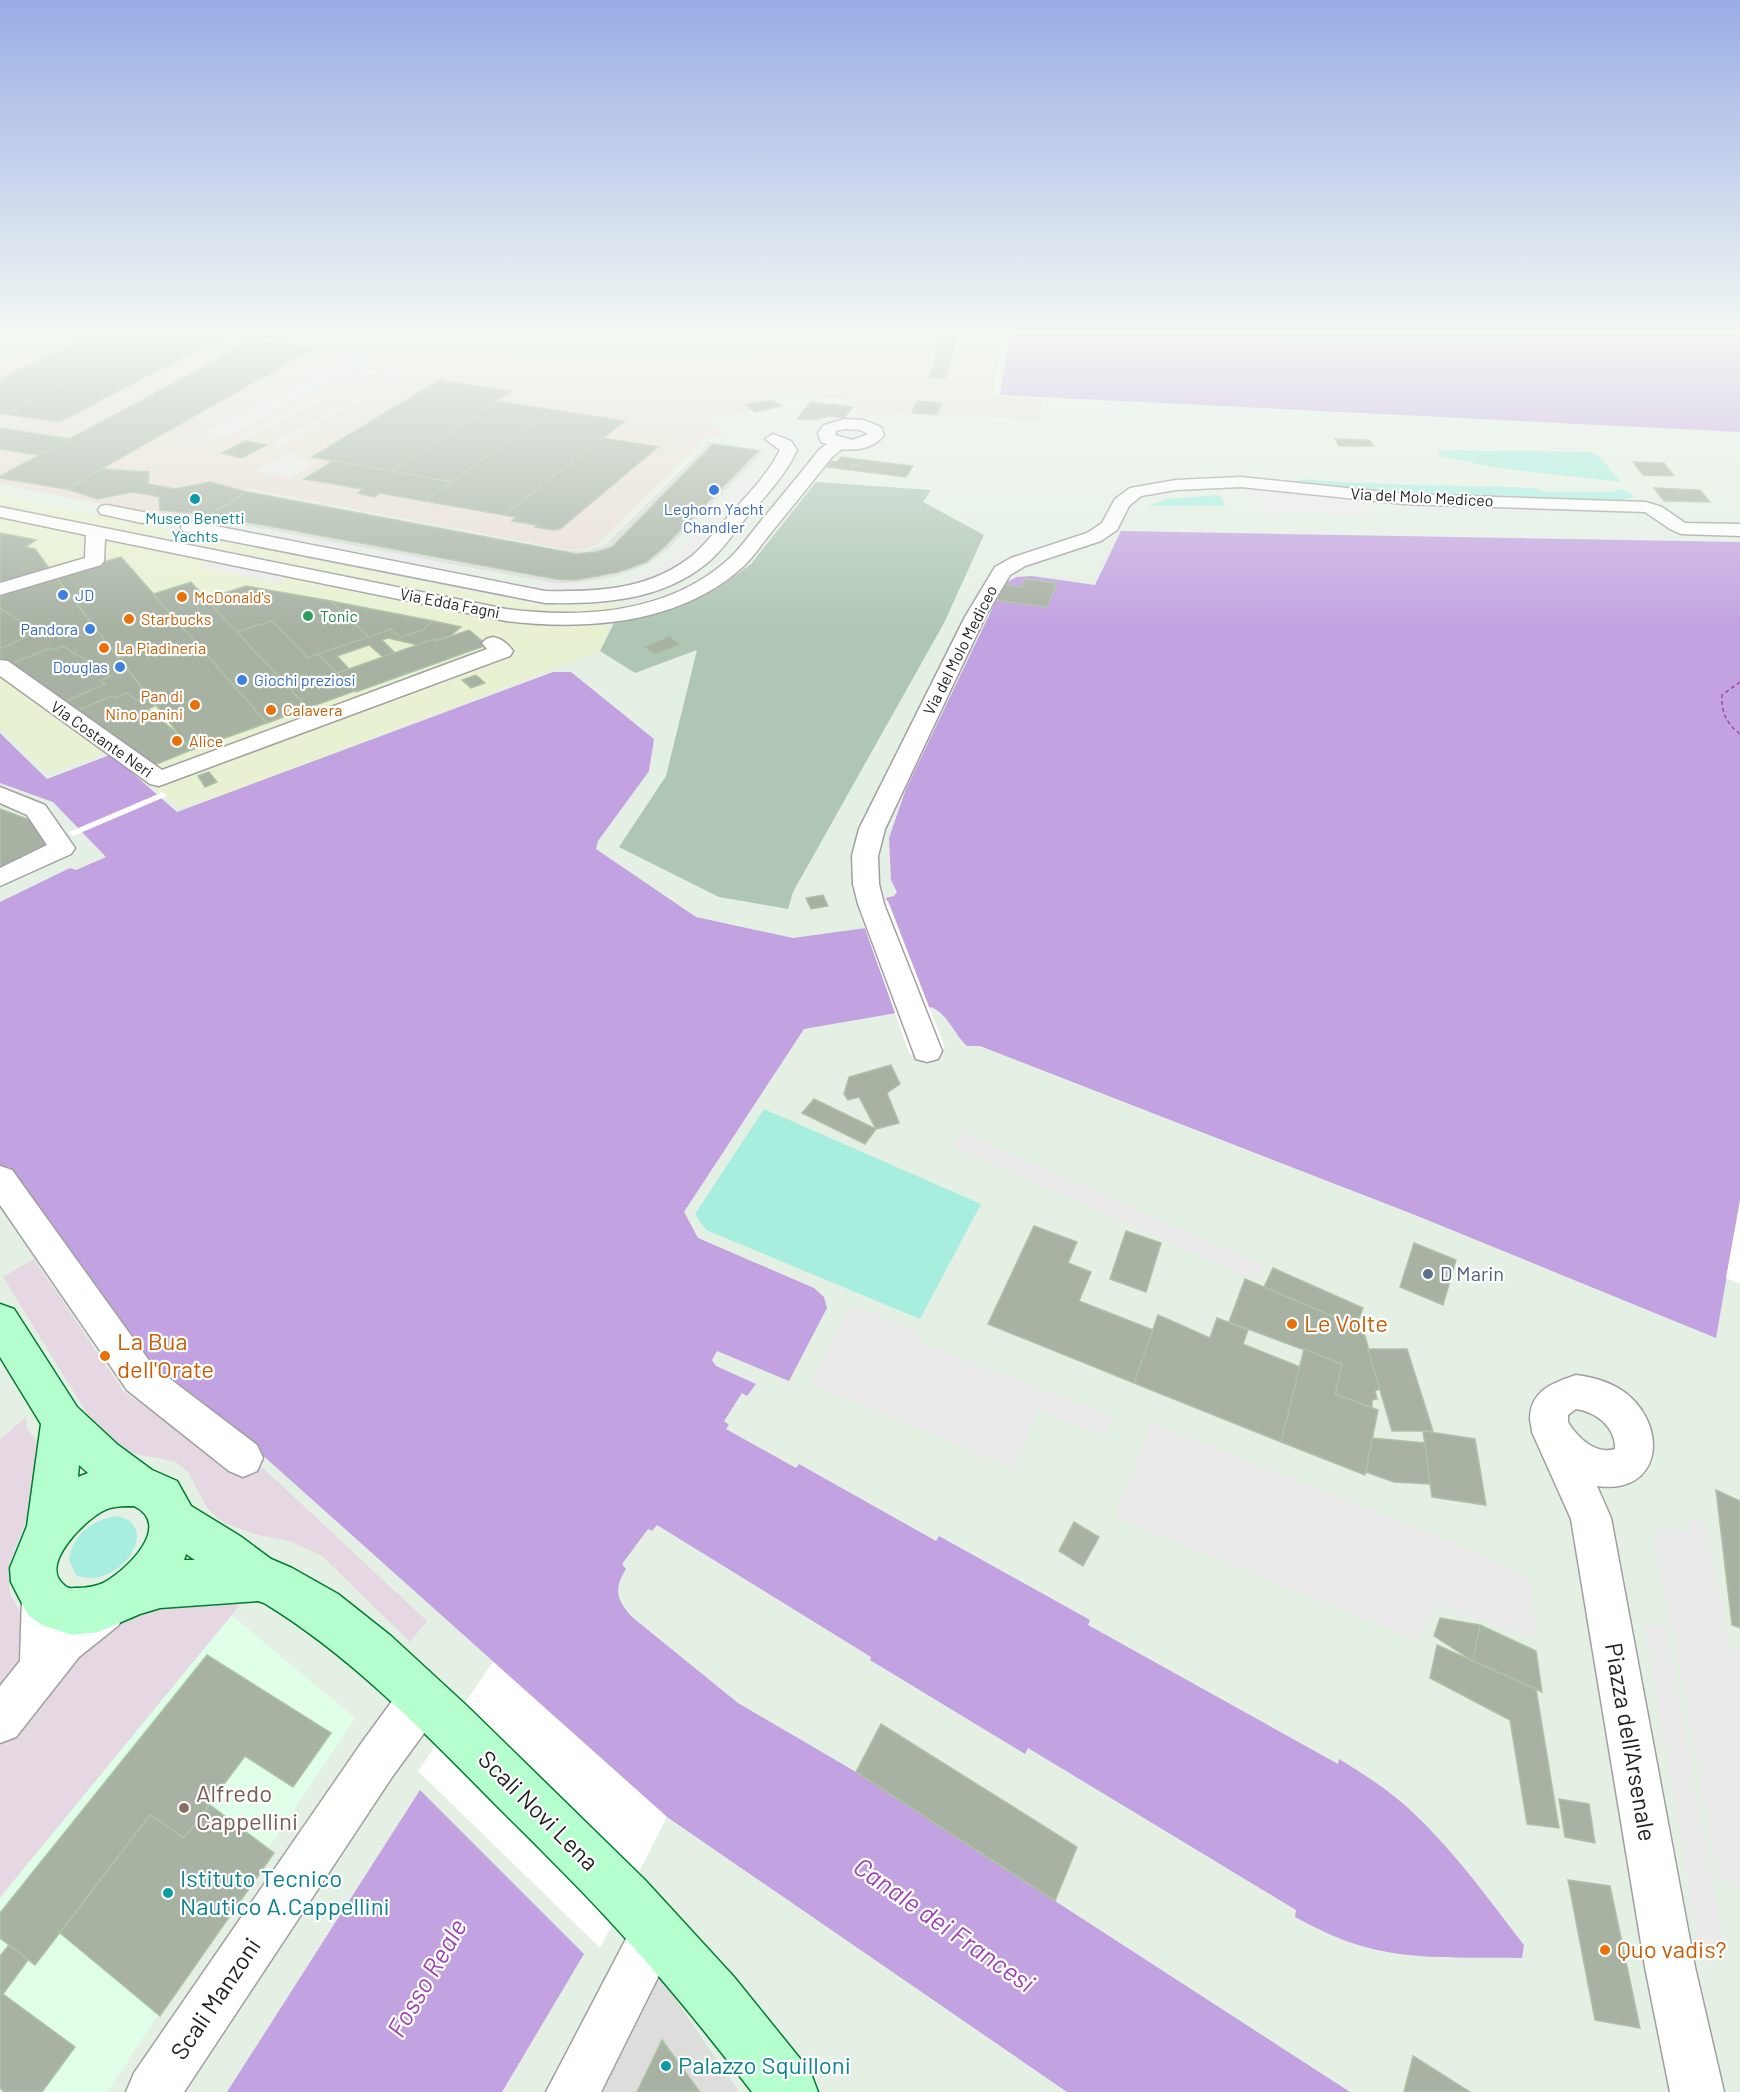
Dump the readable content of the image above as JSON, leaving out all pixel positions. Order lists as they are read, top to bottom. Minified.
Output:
{"streets":{"main road":["Scali Novi Lena"],"street":["Via del Molo Mediceo","Via Edda Fagni","Via Costante Neri","Piazza dell'Arsenale","Scali Manzoni"]},"crossings":[["Scali Novi Lena","Scali Manzoni"]],"water":["Canale dei Francesi","Fosso Reale"],"places":["Leghorn Yacht Chandler","Museo Benetti Yachts","JD","McDonald's","Tonic","Starbucks","Pandora","La Piadineria","Douglas","Giochi preziosi","Pan di Nino panini","Calavera","Alice","D Marin","Le Volte","La Bua dell'Orate","Alfredo Cappellini","Istituto Tecnico Nautico A.Cappellini","Quo vadis?","Palazzo Squilloni"]}
